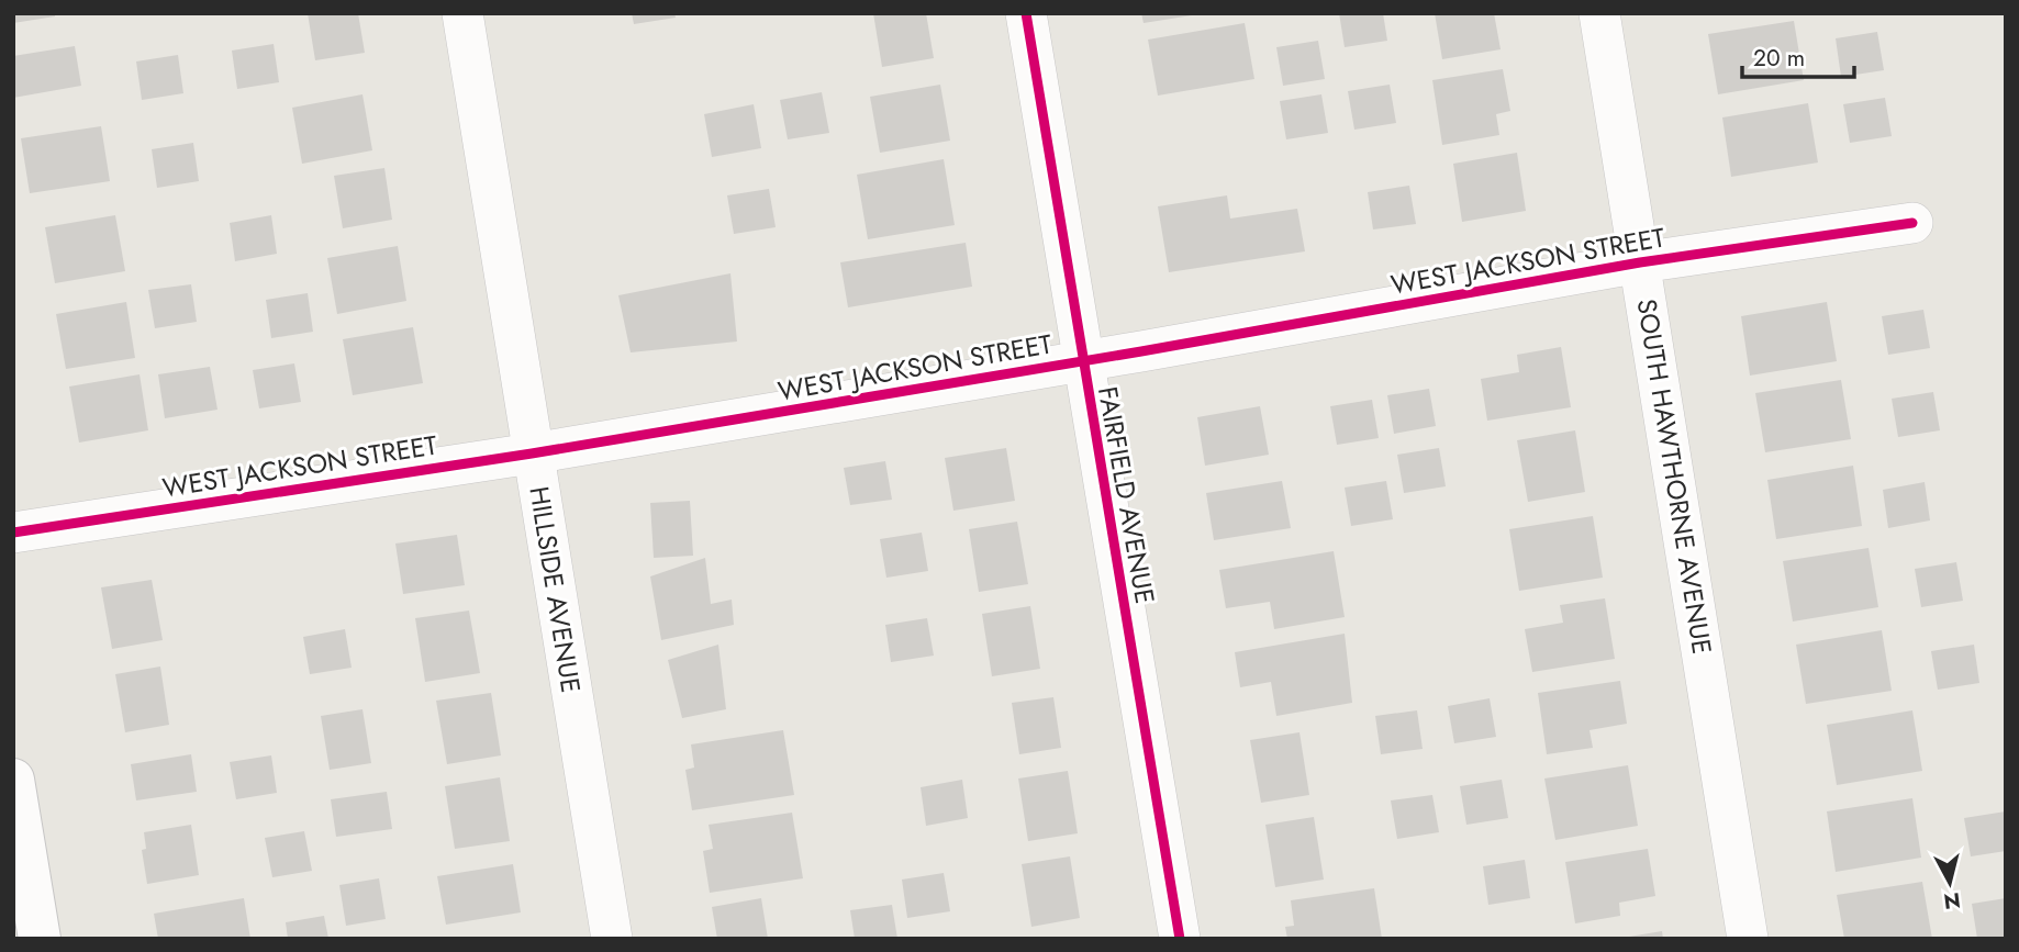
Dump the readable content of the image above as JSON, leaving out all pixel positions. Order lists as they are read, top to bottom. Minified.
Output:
{"streets":{"street":["WEST JACKSON STREET","SOUTH HAWTHORNE AVENUE","FAIRFIELD AVENUE","HILLSIDE AVENUE"]},"crossings":[["WEST JACKSON STREET","SOUTH HAWTHORNE AVENUE"],["WEST JACKSON STREET","FAIRFIELD AVENUE"],["WEST JACKSON STREET","HILLSIDE AVENUE"]],"scale_bar":"20 m","north":"bottom"}
